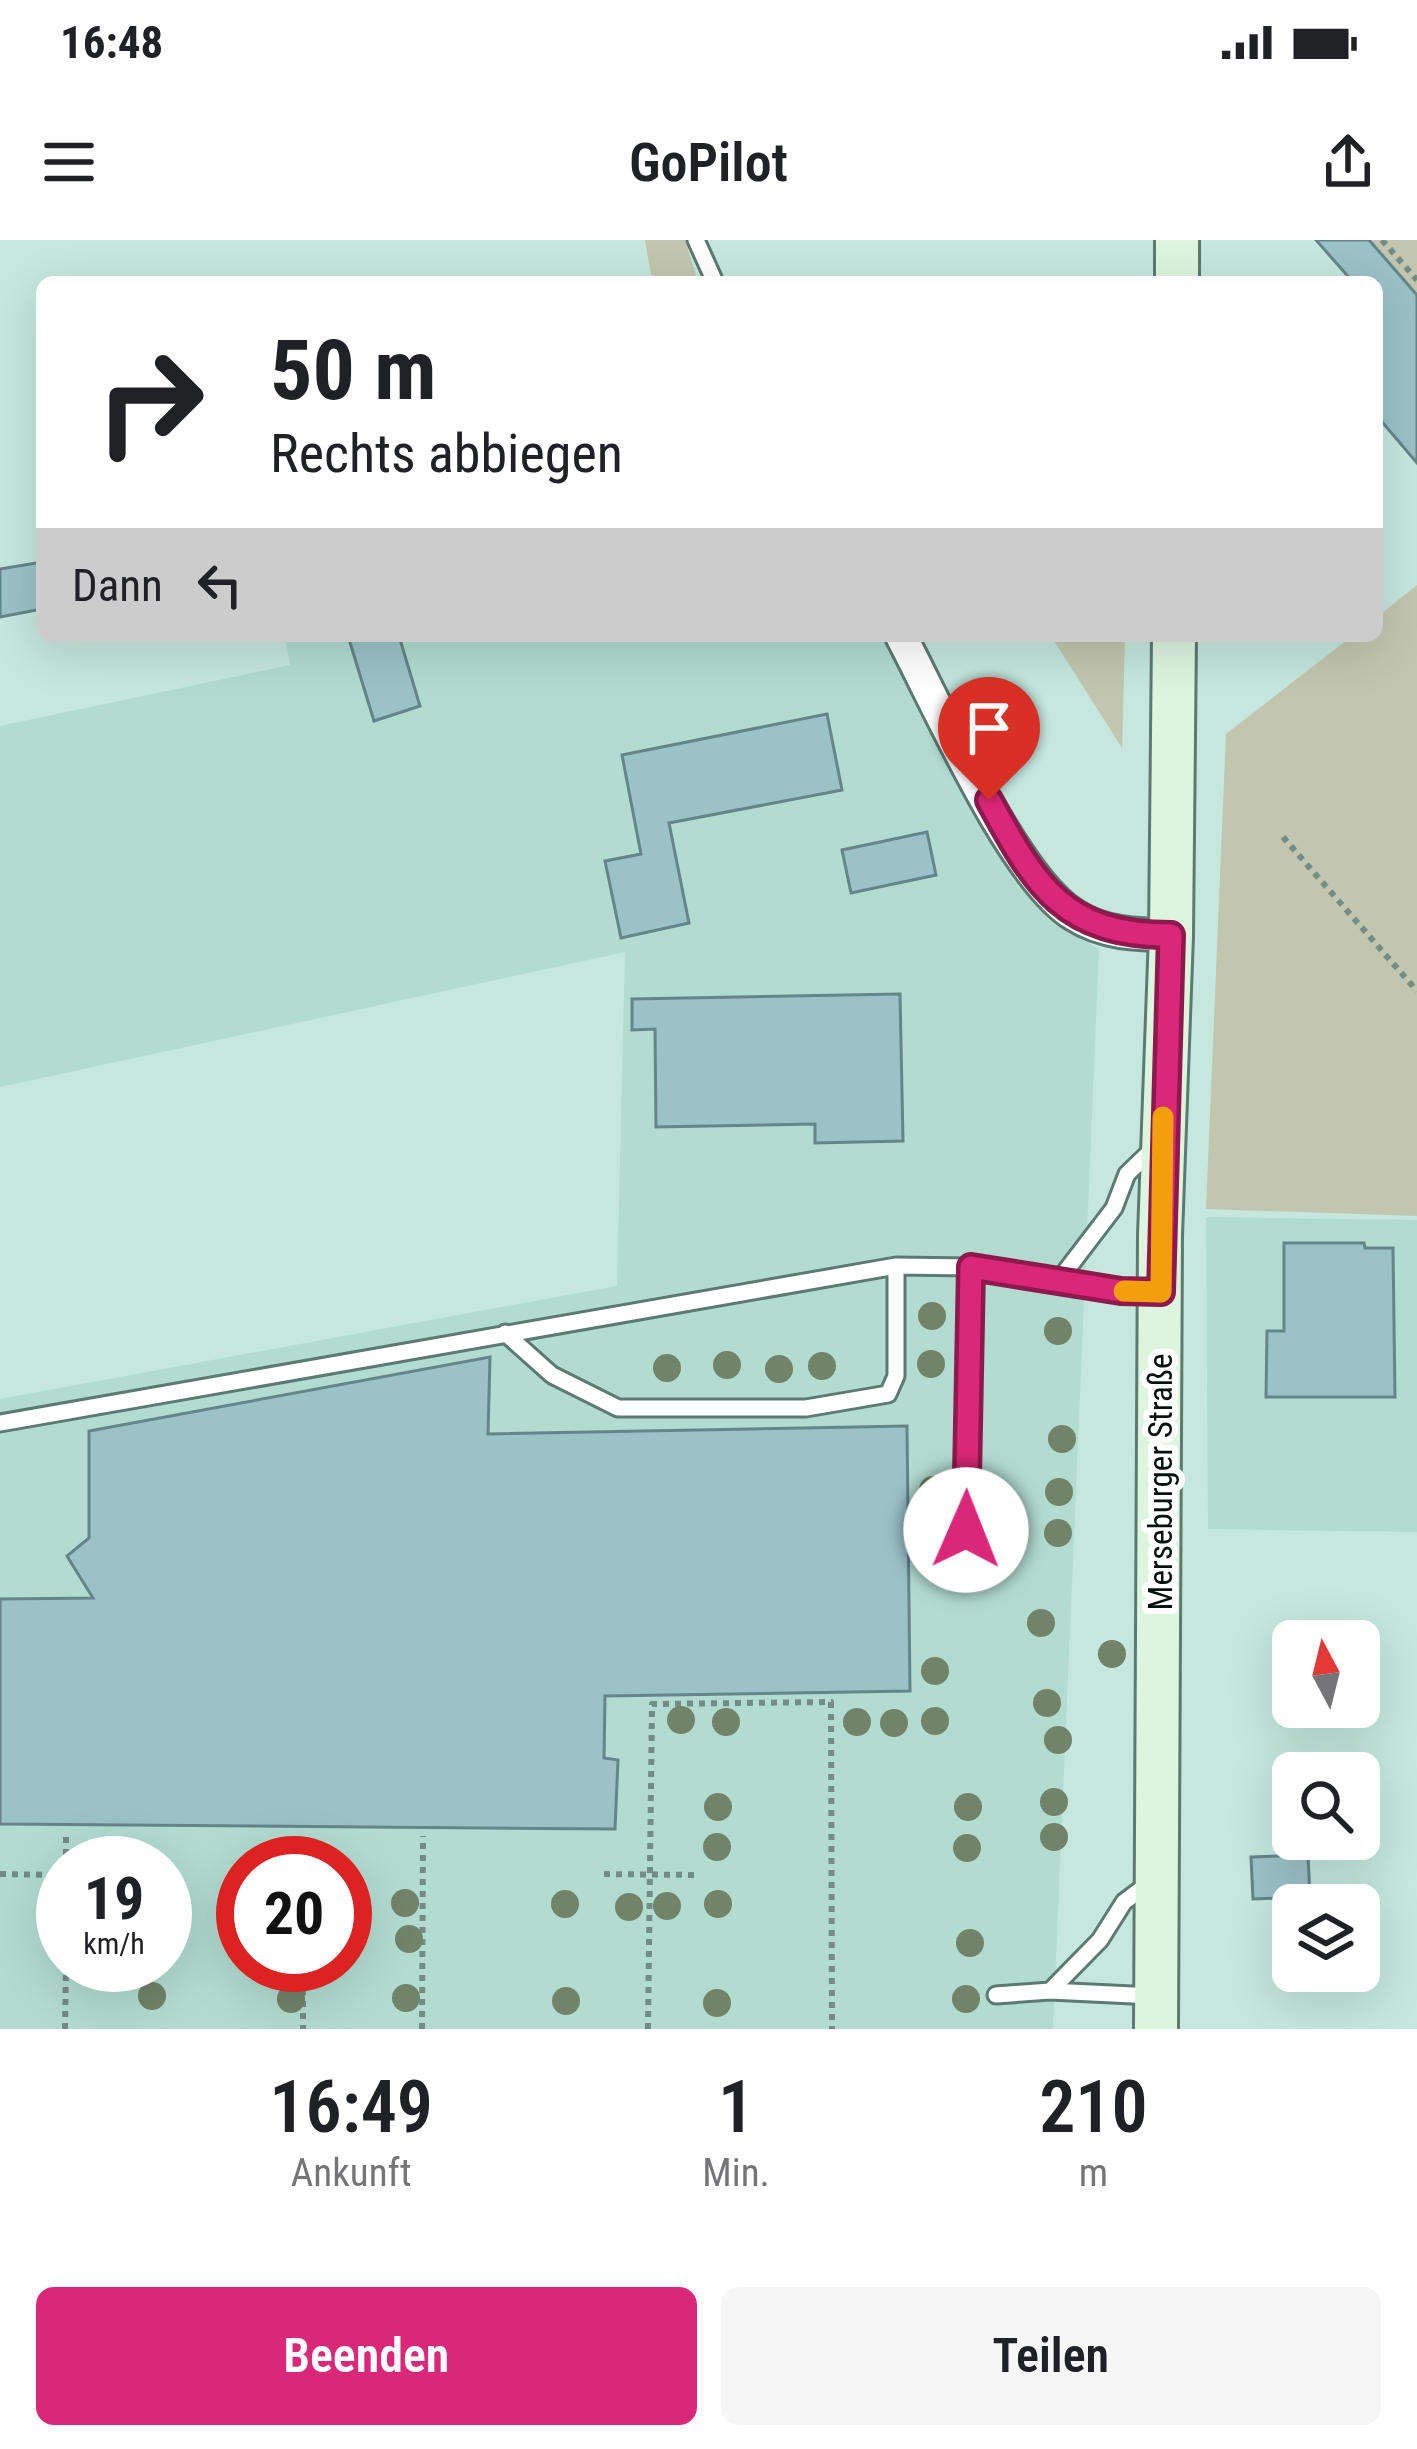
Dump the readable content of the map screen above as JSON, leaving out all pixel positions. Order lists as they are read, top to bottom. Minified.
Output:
{"streets":{"main road":["Merseburger Straße"]},"north":"top","page":{"status":"16:48","header":"GoPilot","turn":["50 m","Rechts abbiegen"],"then":"Dann","speed":"19 km/h","limit":"20","eta":["16:49","Ankunft","1","Min.","210","m"],"buttons":["Beenden","Teilen"]}}
